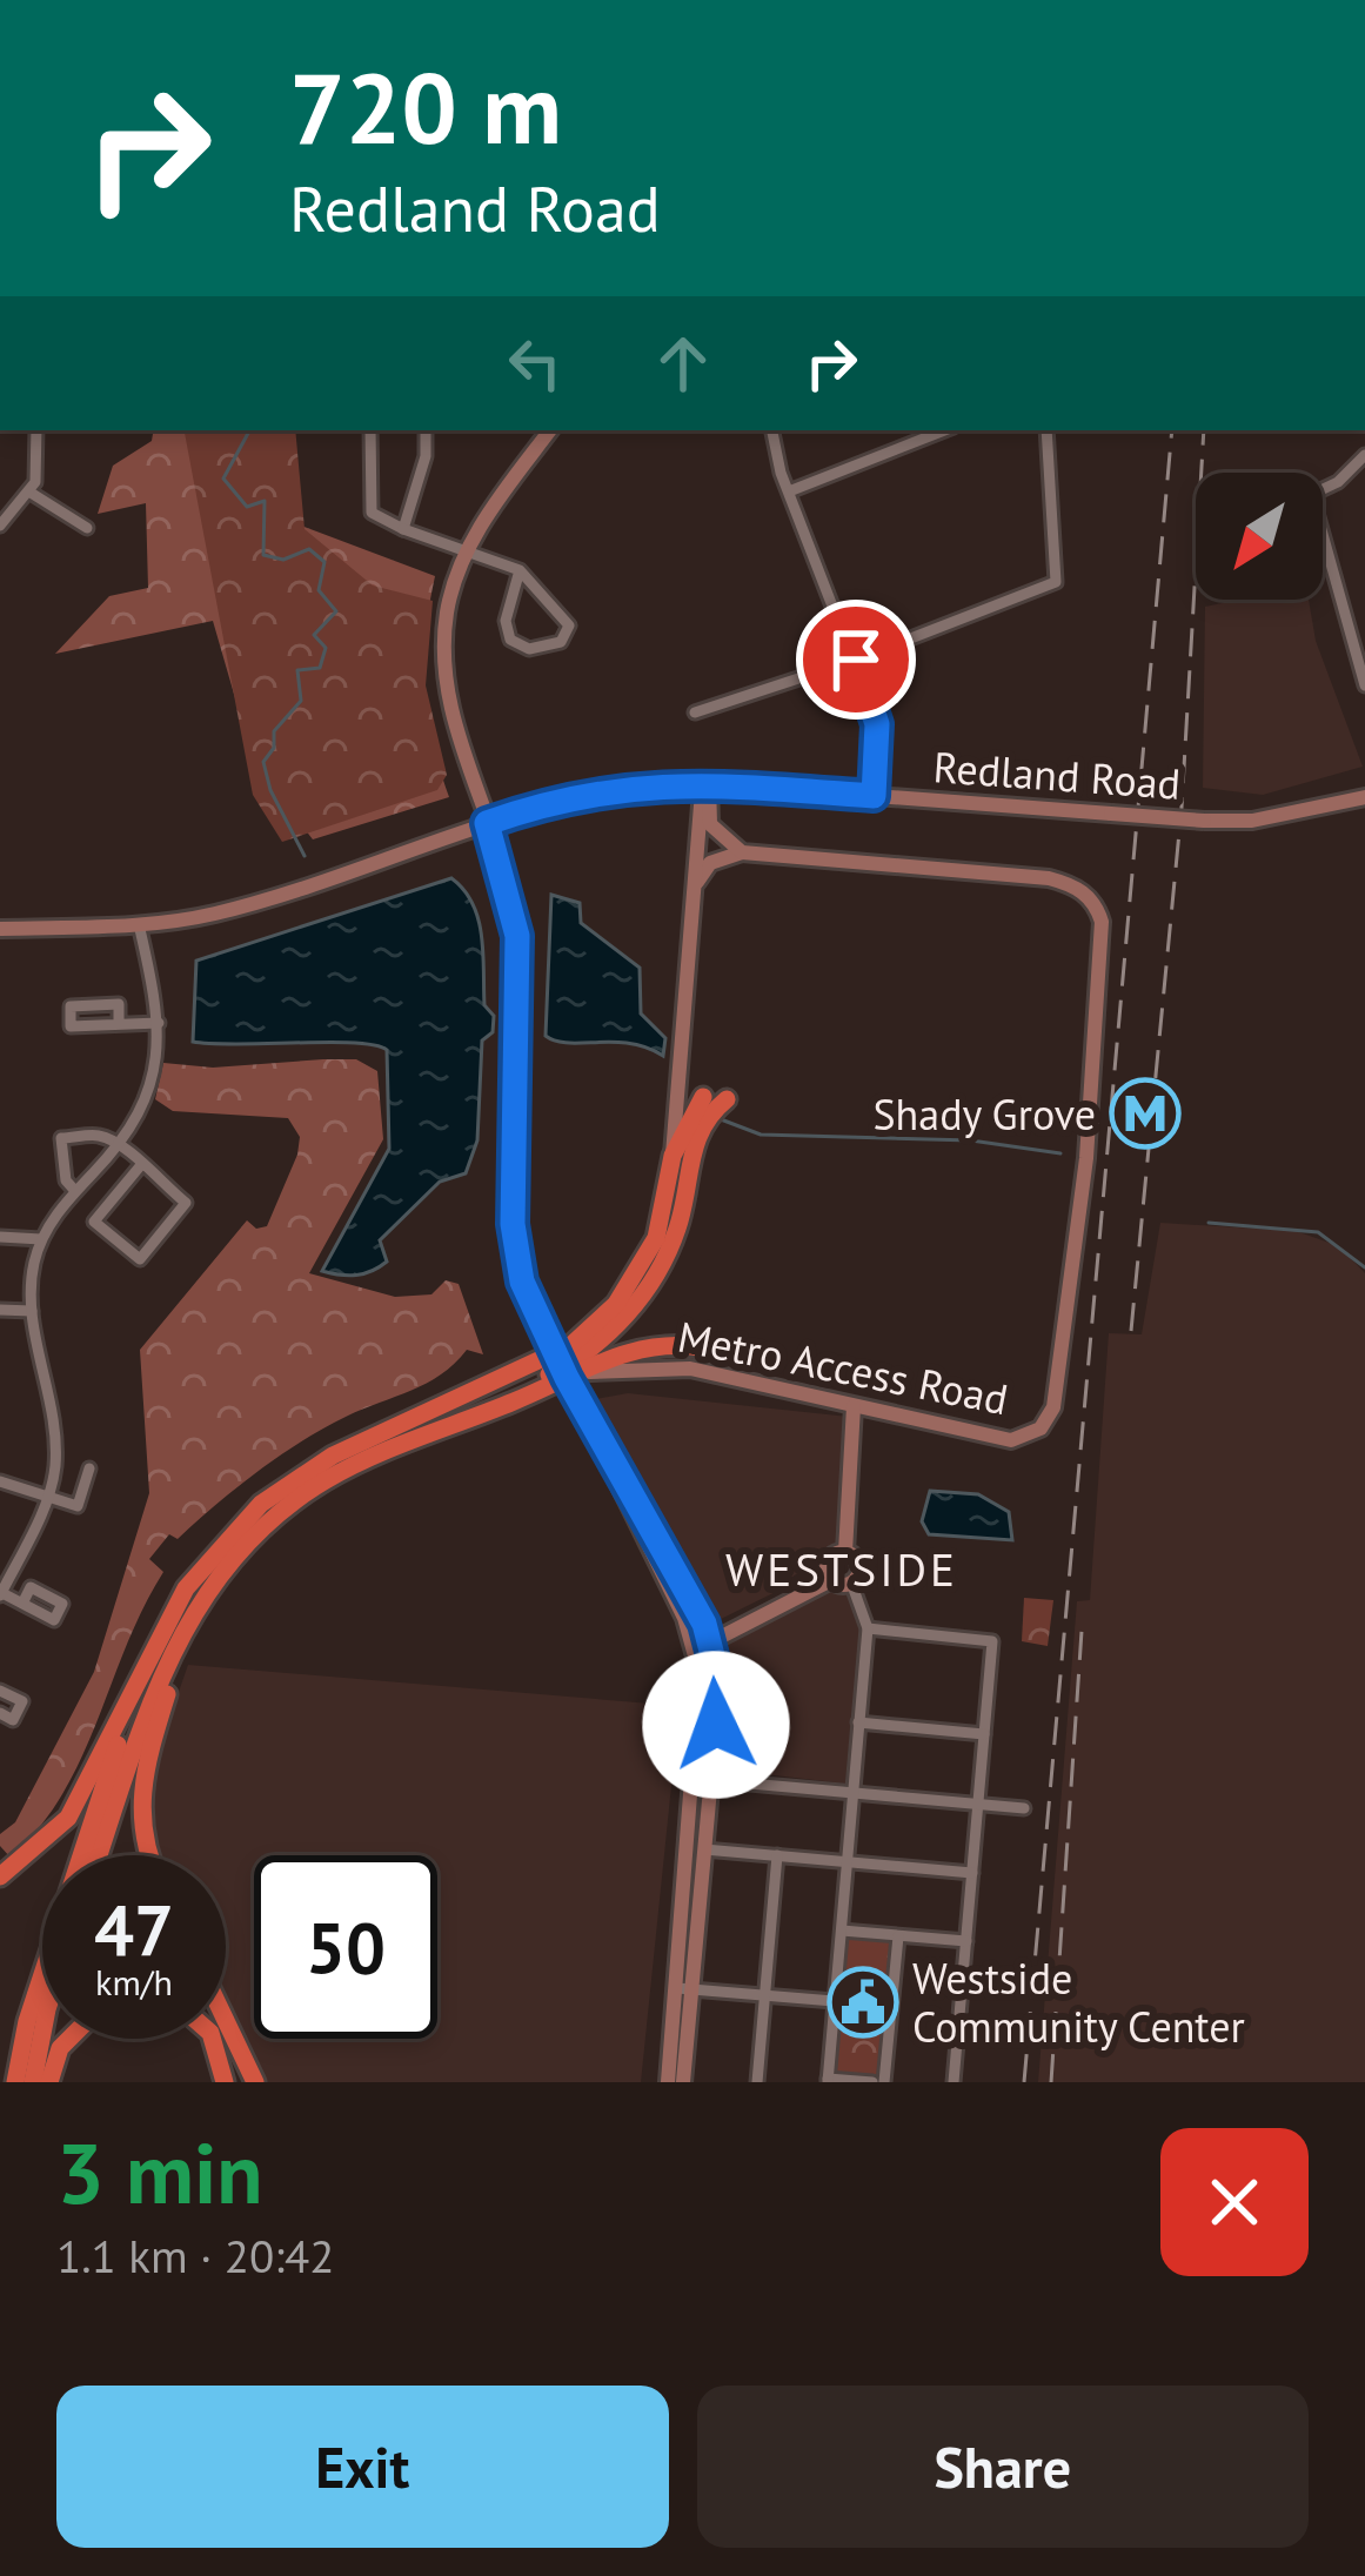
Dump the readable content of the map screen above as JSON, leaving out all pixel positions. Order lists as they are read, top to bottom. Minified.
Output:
{"streets":{"highway":["Metro Access Road"],"main road":["Redland Road"]},"crossings":[["Redland Road","Metro Access Road"]],"districts":["WESTSIDE"],"places":{"metro station":["Shady Grove"],"public building":["Westside Community Center"]},"north":"bottom left","page":{"turn":["720 m","Redland Road"],"speed":"47 km/h","limit":"50","heading":["3 min","1.1 km · 20:42"],"buttons":["Exit","Share"]}}
